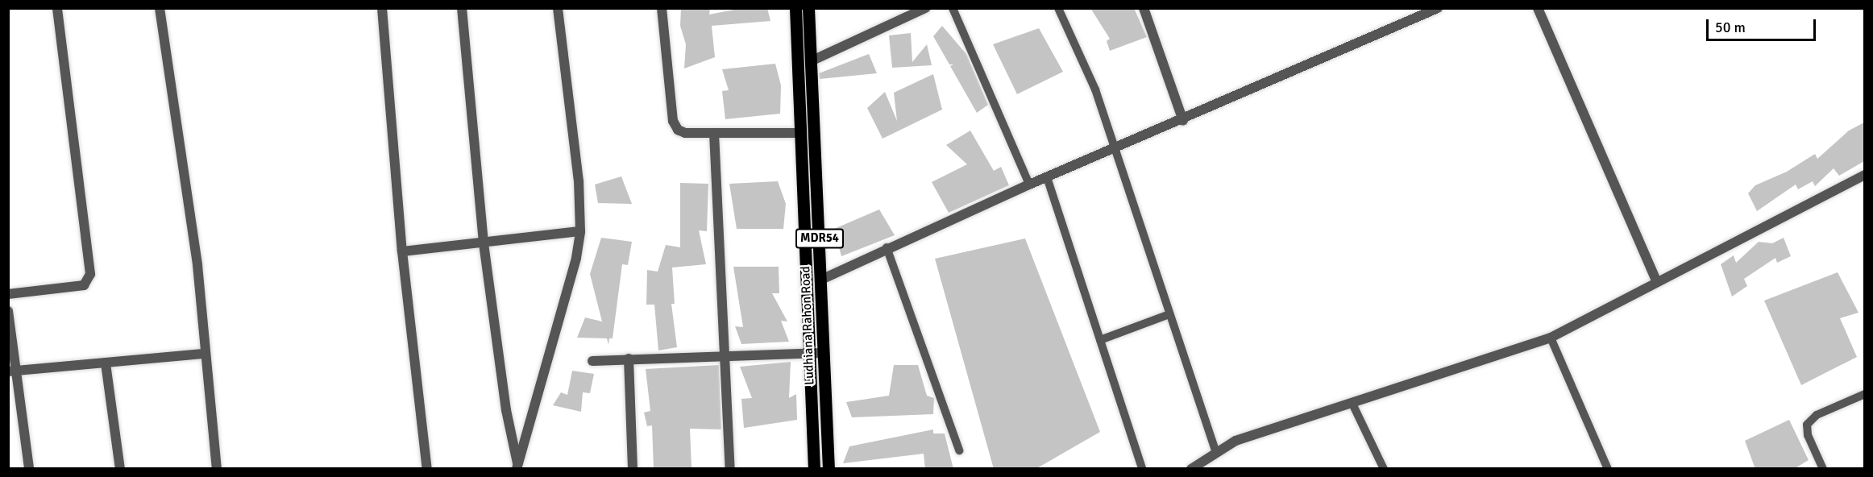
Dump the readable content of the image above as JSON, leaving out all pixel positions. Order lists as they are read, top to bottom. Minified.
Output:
{"streets":{"main road":["MDR54","Ludhiana Rahon Road"]},"scale_bar":"50 m"}
